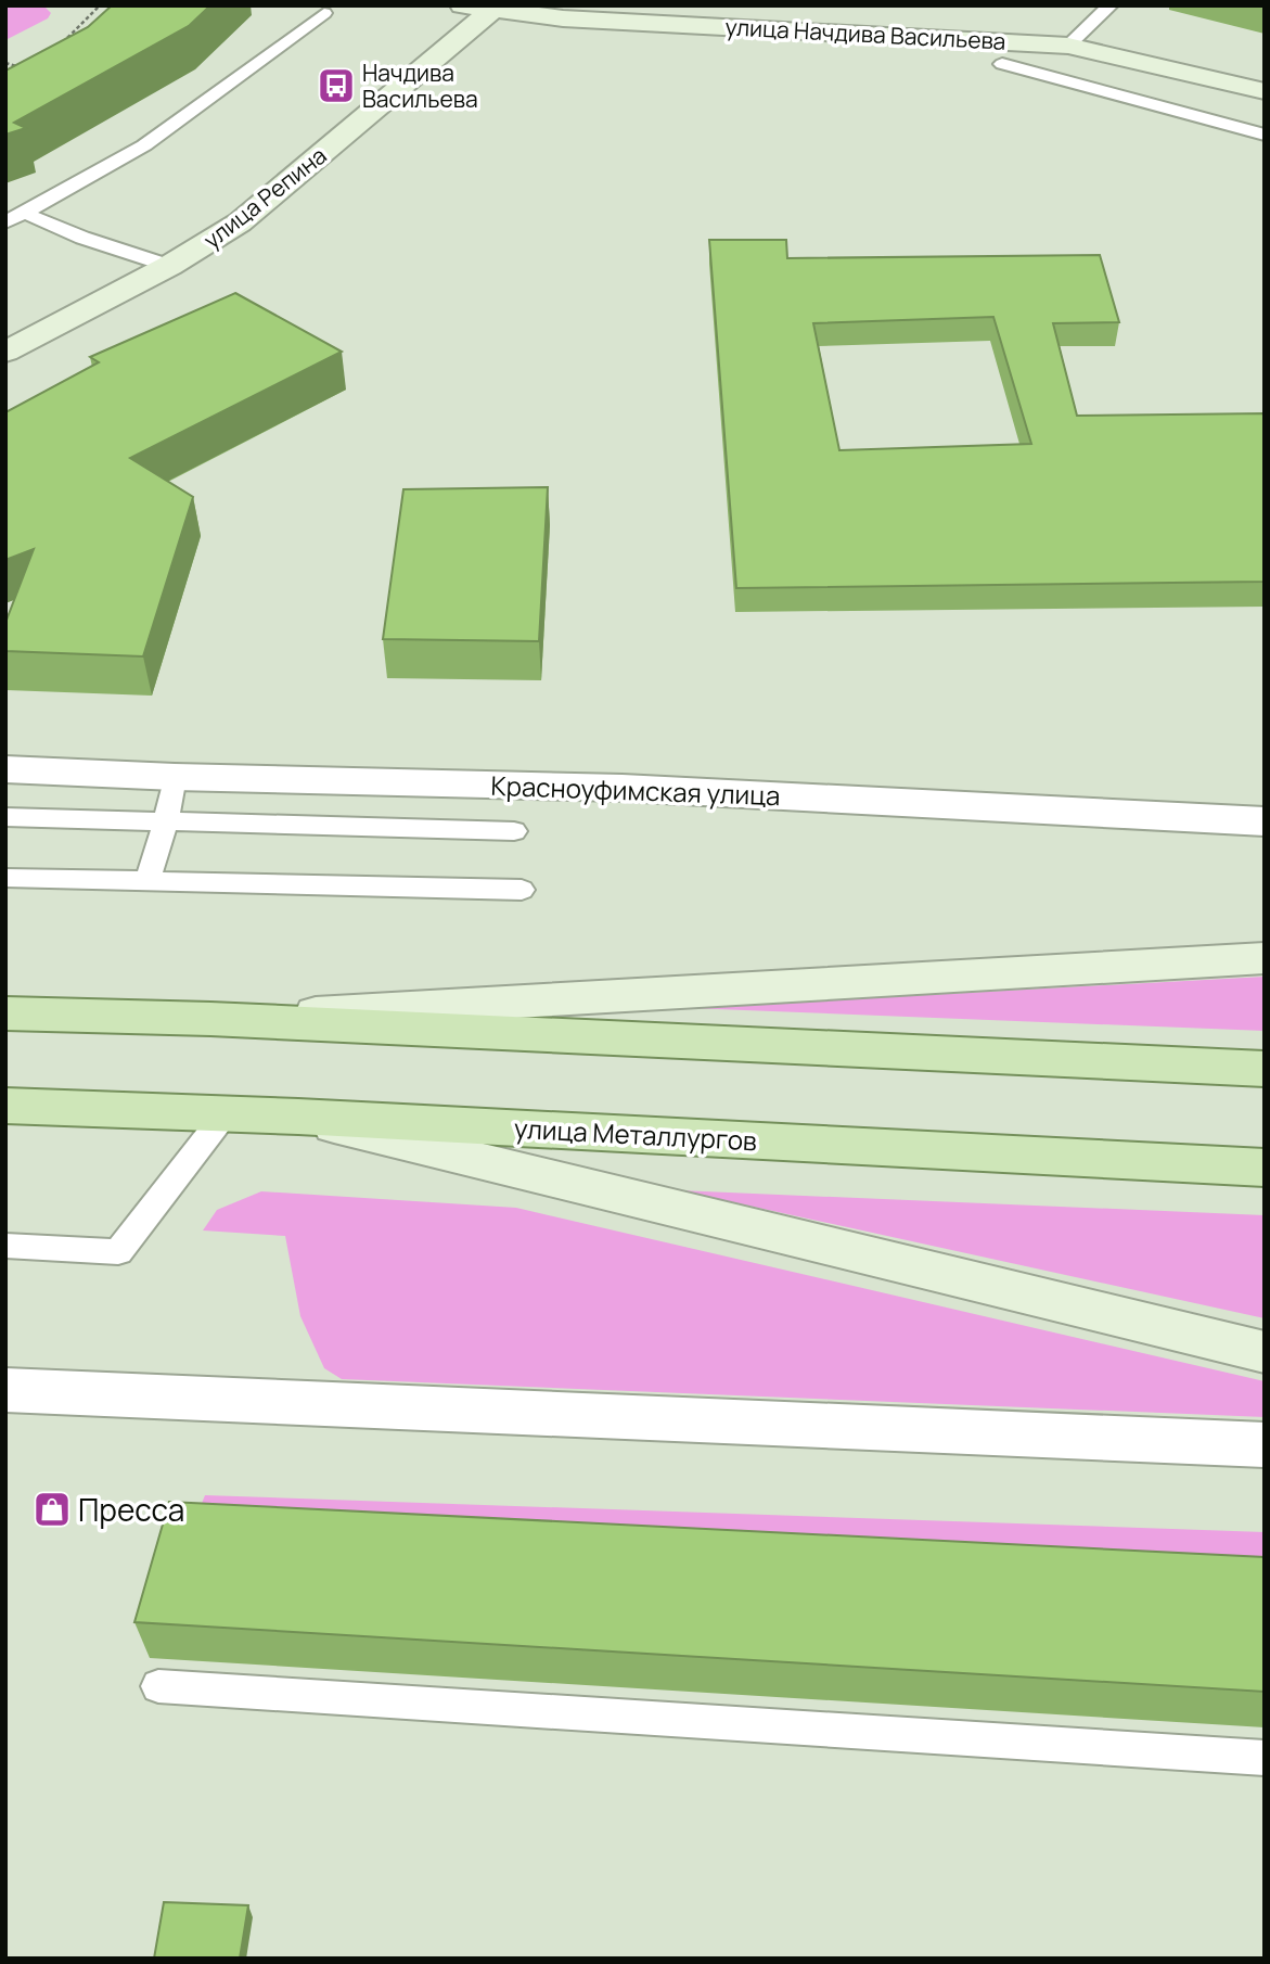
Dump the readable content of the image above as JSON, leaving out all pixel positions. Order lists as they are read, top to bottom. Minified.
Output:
{"streets":{"main road":["улица Металлургов"],"street":["улица Начдива Васильева","улица Репина","Красноуфимская улица"]},"crossings":[["улица Начдива Васильева","улица Репина"]],"places":{"bus stop":["Начдива Васильева"],"shop":["Пресса"]}}
